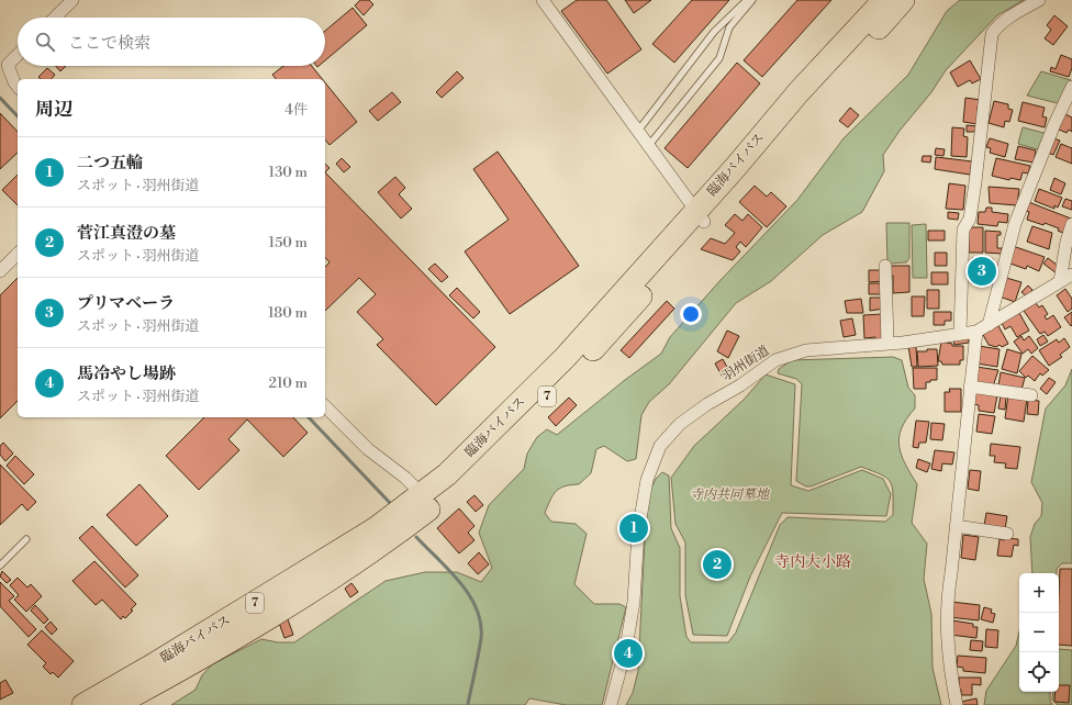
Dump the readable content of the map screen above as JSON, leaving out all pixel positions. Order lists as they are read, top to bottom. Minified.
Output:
{"streets":{"highway":["臨海バイパス","7"],"street":["羽州街道"]},"districts":["寺内大小路"],"parks":["寺内共同墓地"],"page":{"search":"ここで検索","heading":["周辺","4件"],"list":[{"mark":"1","name":"二つ五輪","note":"スポット · 羽州街道","value":"130 m"},{"mark":"2","name":"菅江真澄の墓","note":"スポット · 羽州街道","value":"150 m"},{"mark":"3","name":"プリマベーラ","note":"スポット · 羽州街道","value":"180 m"},{"mark":"4","name":"馬冷やし場跡","note":"スポット · 羽州街道","value":"210 m"}],"pins":["3","1","2","4"],"map_buttons":["+","−"]}}
